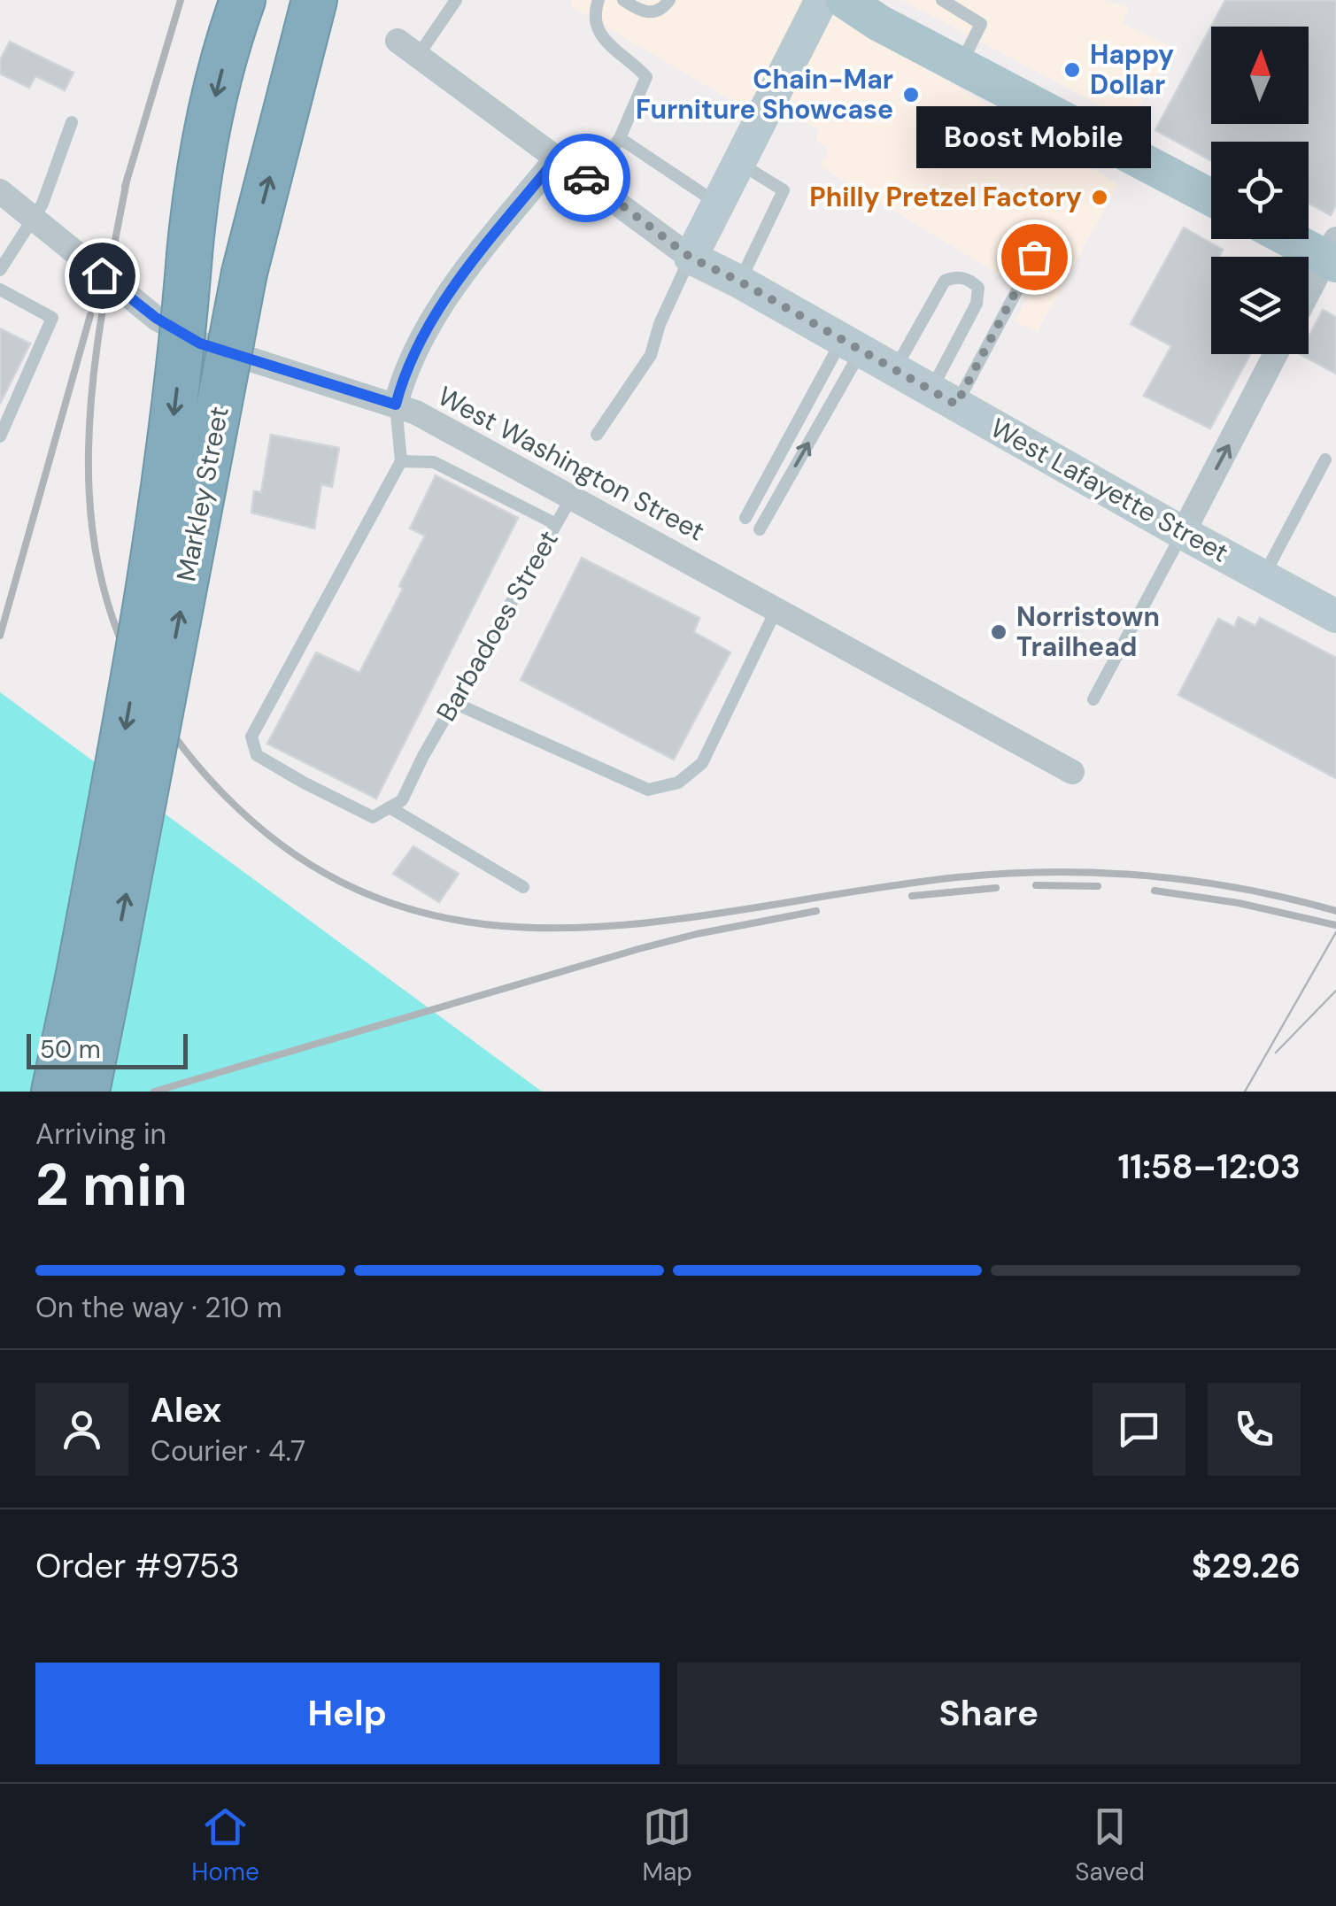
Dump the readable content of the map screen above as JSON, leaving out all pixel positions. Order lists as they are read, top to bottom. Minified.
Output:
{"streets":{"highway":["Markley Street"],"street":["West Washington Street","West Lafayette Street"],"lane":["Barbadoes Street"]},"crossings":[["West Washington Street","Barbadoes Street"]],"places":["Happy Dollar","Chain-Mar Furniture Showcase","Philly Pretzel Factory","Boost Mobile","Norristown Trailhead"],"scale_bar":"50 m","north":"top","page":{"bubble":"Boost Mobile","scale":"50 m","heading":["2 min","Arriving in","11:58–12:03"],"panel":["Alex","Courier · 4.7","Order #9753","$29.26"],"bar":"On the way · 210 m","buttons":["Help","Share"],"tabs":["Home","Map","Saved"]}}
